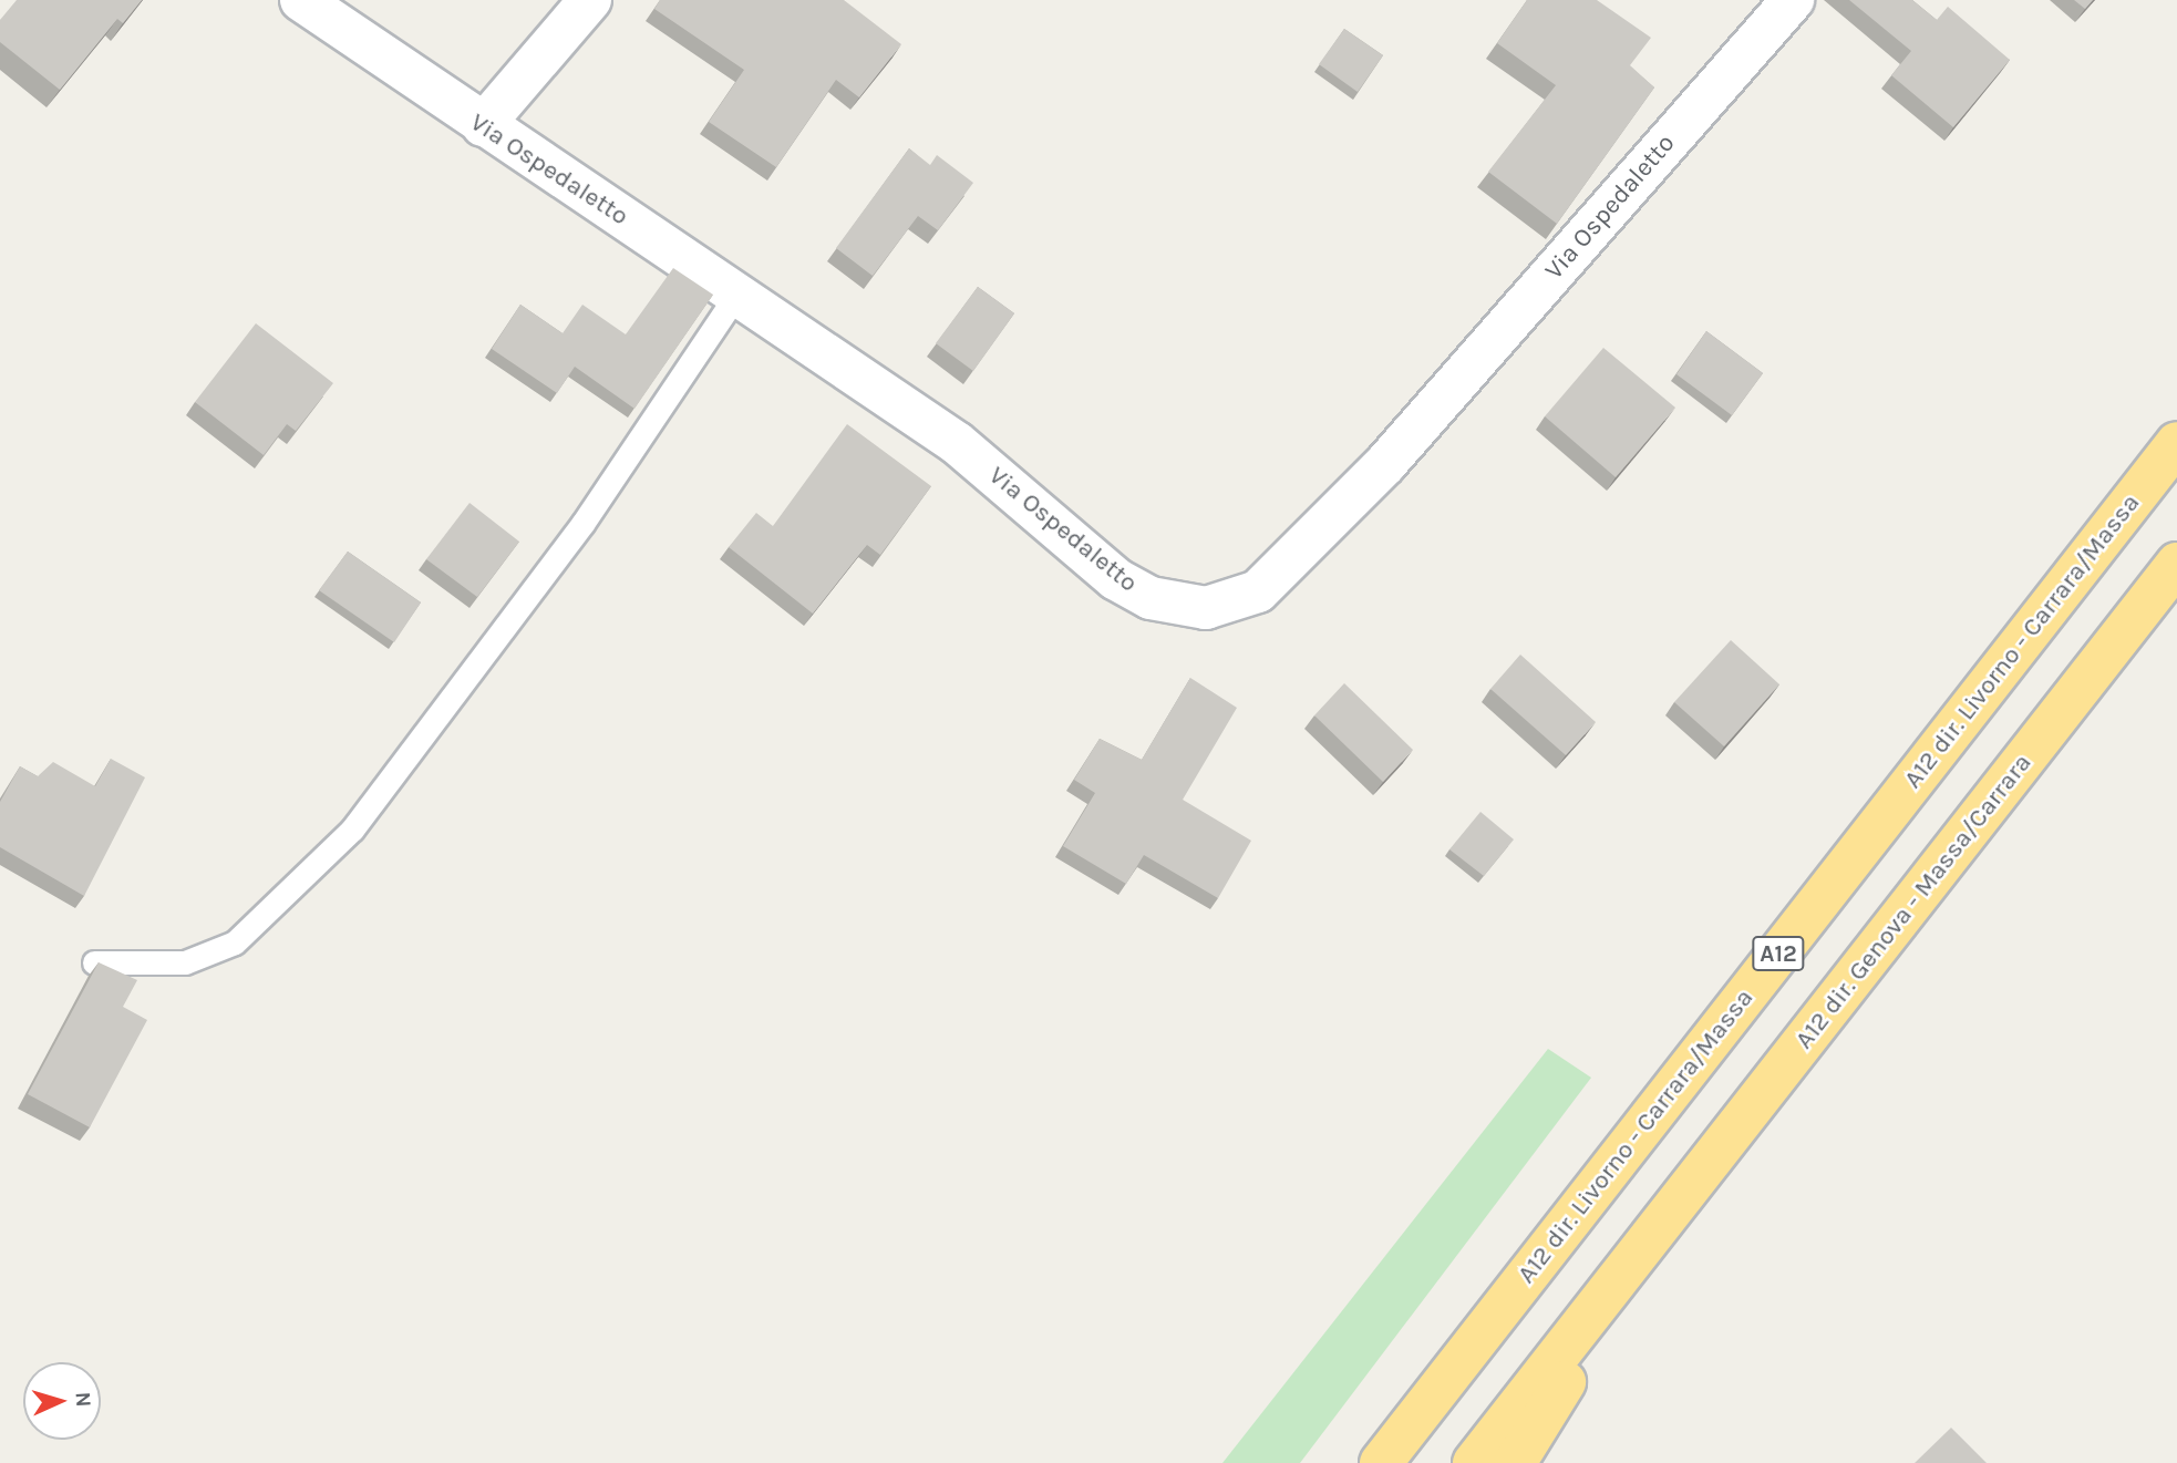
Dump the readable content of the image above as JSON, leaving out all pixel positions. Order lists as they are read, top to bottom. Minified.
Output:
{"streets":{"highway":["A12 dir. Livorno - Carrara/Massa","A12 dir. Genova - Massa/Carrara","A12"],"street":["Via Ospedaletto"]},"north":"right"}
